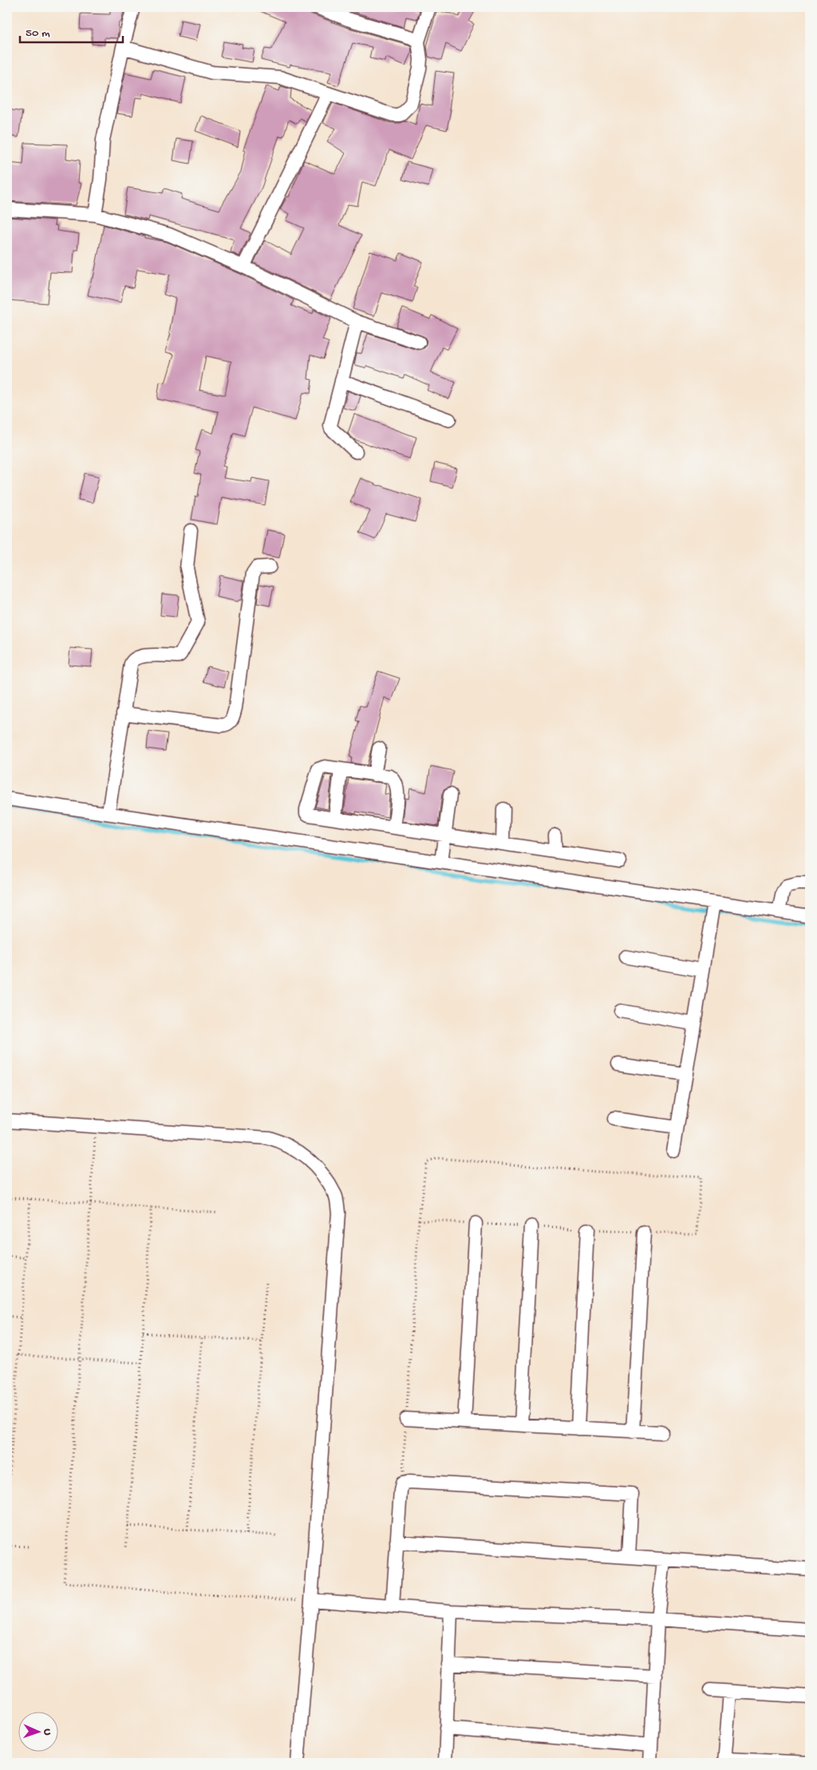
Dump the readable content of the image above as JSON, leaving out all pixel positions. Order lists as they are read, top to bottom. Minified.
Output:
{"scale_bar":"50 m","north":"right"}
